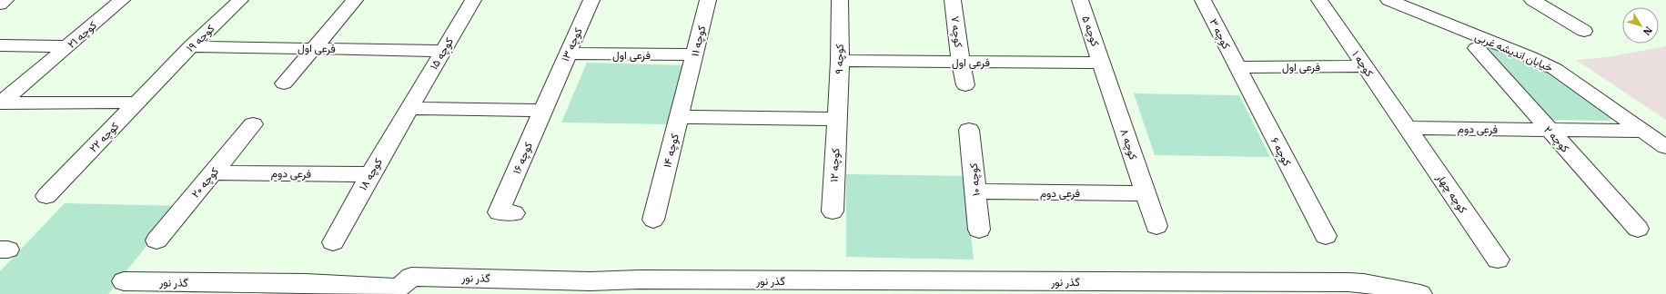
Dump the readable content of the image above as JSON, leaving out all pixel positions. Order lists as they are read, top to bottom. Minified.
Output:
{"streets":{"street":["کوچه ۵","کوچه ۷","کوچه ۳","کوچه ۲۱","کوچه ۱۹","کوچه ۱۱","کوچه ۱۳","فرعی اول","خیابان اندیشه غربی","کوچه ۱۵","کوچه ۹","کوچه ۱","فرعی دوم","کوچه ۲۲","کوچه ۲","کوچه ۸","کوچه ۱۴","کوچه ۶","کوچه ۱۶","کوچه ۱۲","کوچه ۱۸","کوچه ۱۰","کوچه ۲۰","کوچه چهار","گذر نور"]},"crossings":[["کوچه ۵","فرعی اول"],["کوچه ۵","کوچه ۸"],["کوچه ۷","فرعی اول"],["کوچه ۳","فرعی اول"],["کوچه ۳","کوچه ۶"],["کوچه ۱۹","فرعی اول"],["کوچه ۱۹","کوچه ۲۲"],["کوچه ۱۱","فرعی اول"],["کوچه ۱۱","کوچه ۱۴"],["کوچه ۱۳","فرعی اول"],["کوچه ۱۳","کوچه ۱۶"],["فرعی اول","کوچه ۱۵"],["فرعی اول","کوچه ۹"],["فرعی اول","کوچه ۱"],["فرعی اول","کوچه ۸"],["فرعی اول","کوچه ۶"],["کوچه ۱۵","کوچه ۱۸"],["کوچه ۹","کوچه ۱۲"],["کوچه ۱","فرعی دوم"],["کوچه ۱","کوچه چهار"],["فرعی دوم","کوچه ۲"],["فرعی دوم","کوچه ۸"],["فرعی دوم","کوچه ۱۸"],["فرعی دوم","کوچه ۱۰"],["فرعی دوم","کوچه ۲۰"],["فرعی دوم","کوچه چهار"]],"north":"bottom right"}
